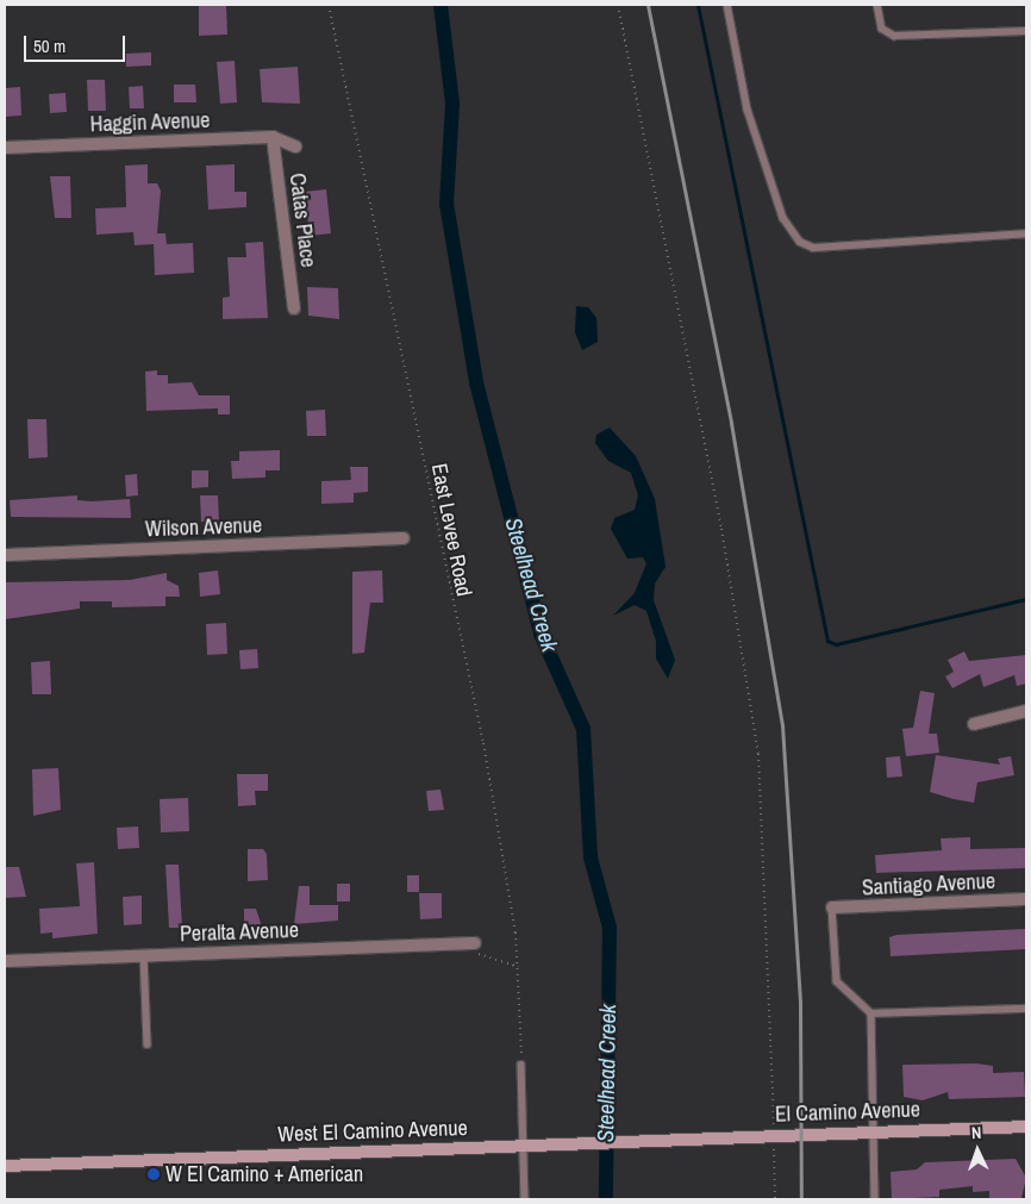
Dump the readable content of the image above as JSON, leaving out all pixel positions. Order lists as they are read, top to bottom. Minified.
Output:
{"streets":{"main road":["El Camino Avenue","West El Camino Avenue"],"street":["Haggin Avenue","Catas Place","Wilson Avenue","Santiago Avenue","Peralta Avenue"],"path":["East Levee Road"]},"crossings":[["Haggin Avenue","Catas Place"],["El Camino Avenue","West El Camino Avenue"]],"water":["Steelhead Creek"],"places":["W El Camino + American"],"scale_bar":"50 m","north":"top"}
